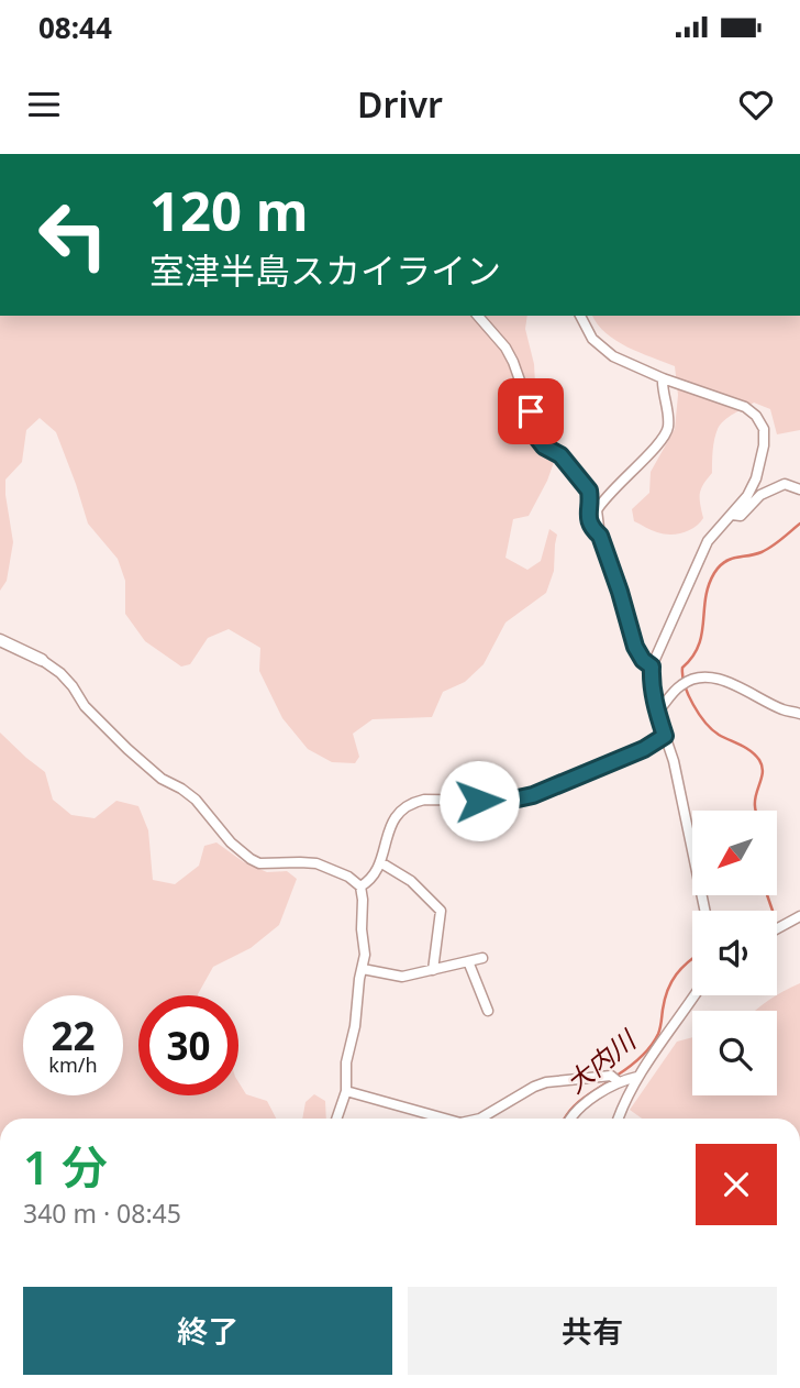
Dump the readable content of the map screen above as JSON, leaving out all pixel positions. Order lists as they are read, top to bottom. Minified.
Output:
{"water":["大内川"],"north":"bottom left","page":{"status":"08:44","header":"Drivr","turn":["120 m","室津半島スカイライン"],"speed":"22 km/h","limit":"30","heading":["1 分","340 m · 08:45"],"buttons":["終了","共有"]}}
